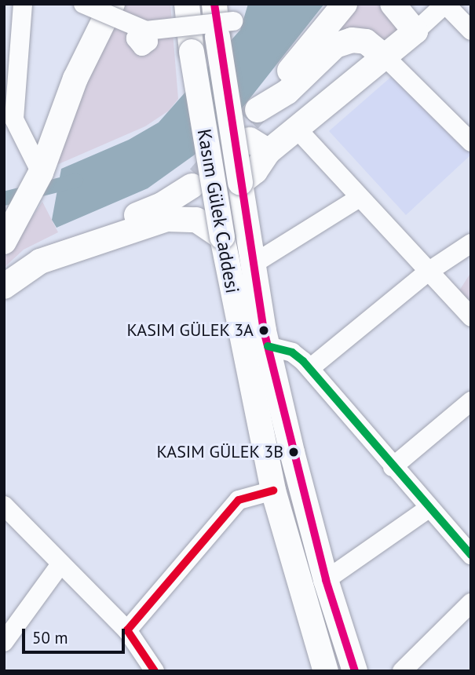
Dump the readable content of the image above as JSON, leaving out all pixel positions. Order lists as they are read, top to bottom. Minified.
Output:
{"streets":{"main road":["Kasım Gülek Caddesi"]},"places":["KASIM GÜLEK 3A","KASIM GÜLEK 3B"],"scale_bar":"50 m"}
